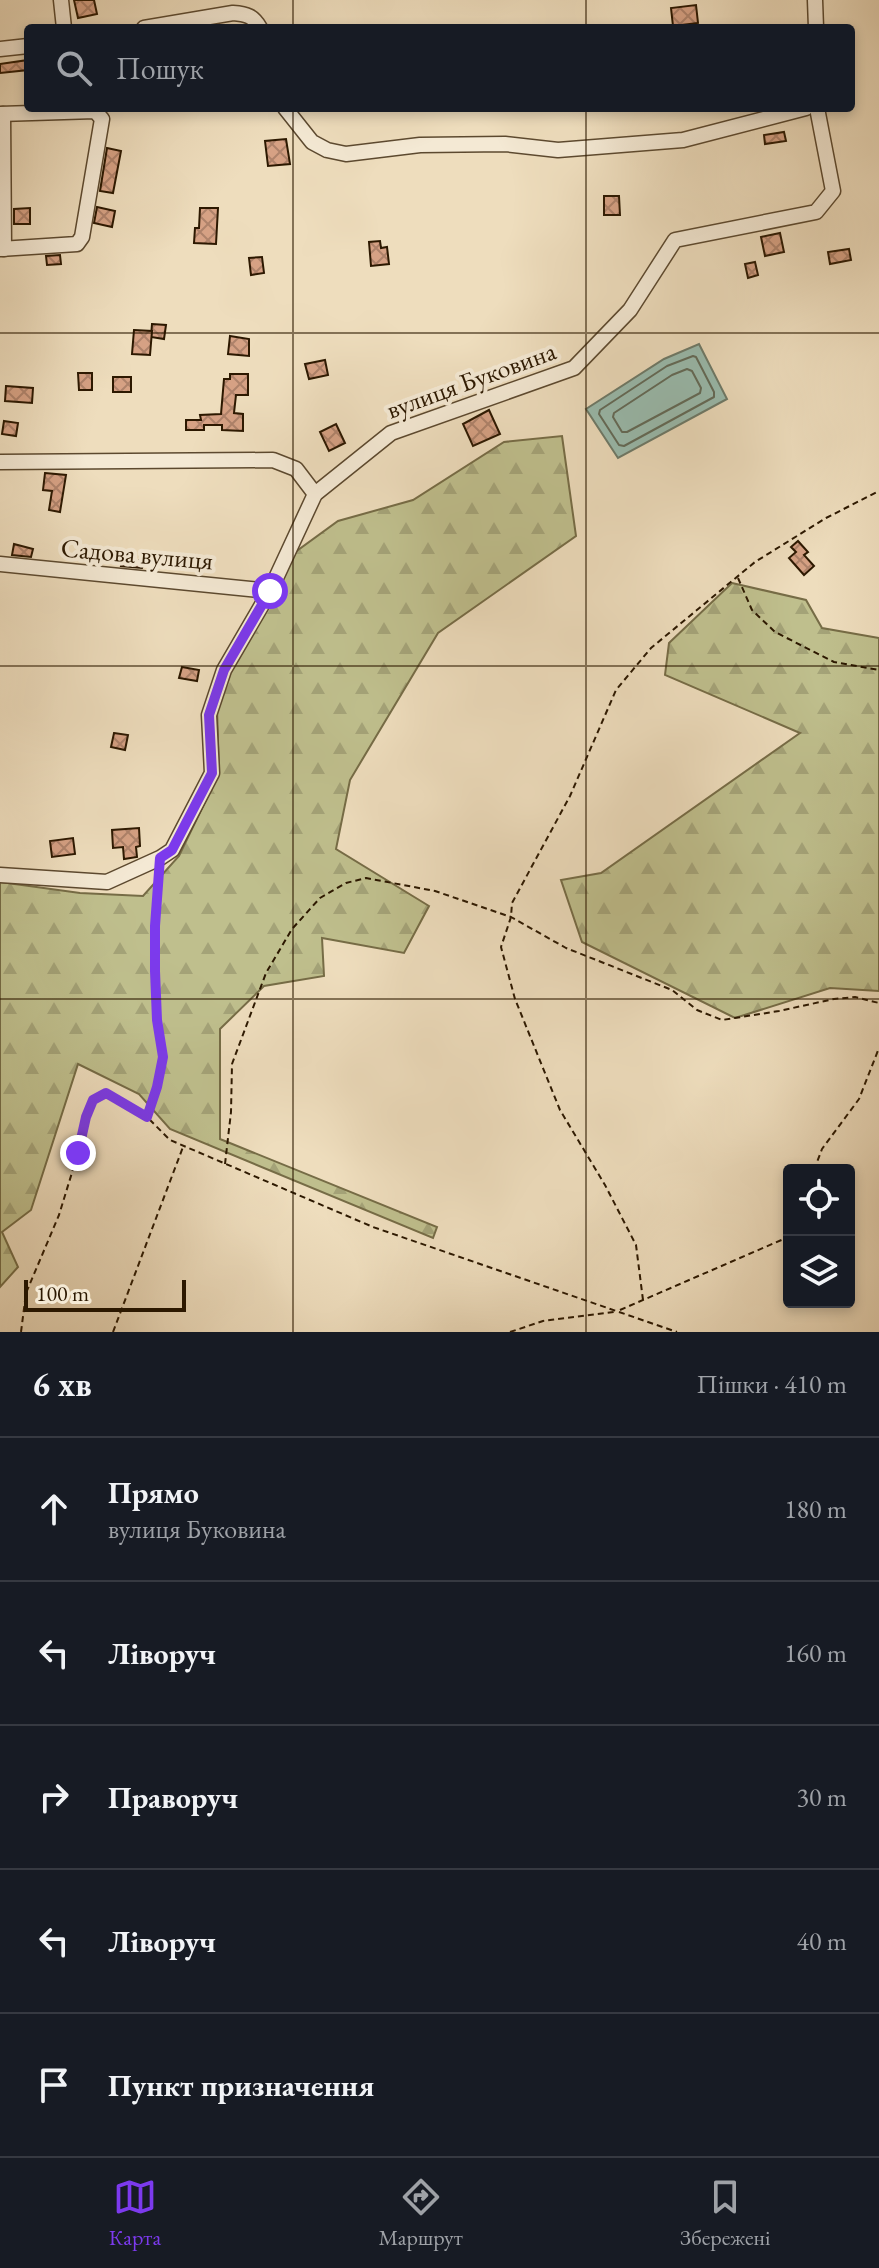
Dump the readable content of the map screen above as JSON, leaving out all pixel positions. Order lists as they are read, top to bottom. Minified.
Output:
{"streets":{"street":["вулиця Буковина","Садова вулиця"]},"crossings":[["вулиця Буковина","Садова вулиця"]],"scale_bar":"100 m","page":{"search":"Пошук","scale":"100 m","heading":["6 хв","Пішки · 410 m"],"list":[["Прямо","вулиця Буковина","180 m"],["Ліворуч","160 m"],["Праворуч","30 m"],["Ліворуч","40 m"],"Пункт призначення"],"nav":["Карта","Маршрут","Збережені"]}}
